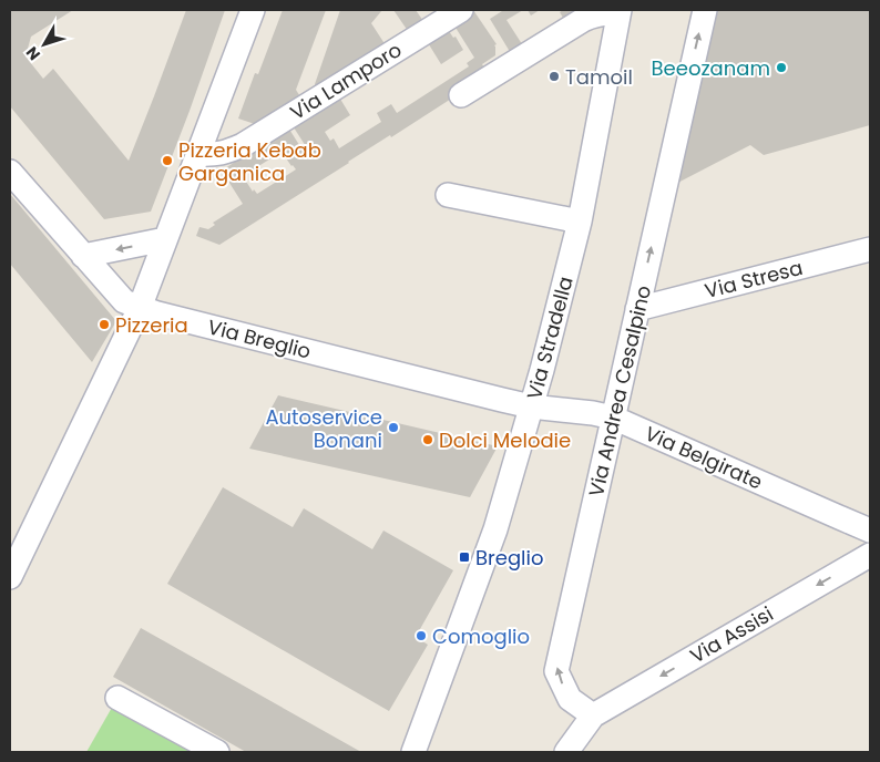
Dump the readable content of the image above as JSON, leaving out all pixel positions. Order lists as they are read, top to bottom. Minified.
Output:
{"streets":{"street":["Via Lamporo","Via Stresa","Via Stradella","Via Breglio","Via Andrea Cesalpino","Via Belgirate","Via Assisi"]},"crossings":[["Via Stresa","Via Andrea Cesalpino"],["Via Stradella","Via Breglio"],["Via Stradella","Via Belgirate"],["Via Breglio","Via Belgirate"],["Via Andrea Cesalpino","Via Belgirate"],["Via Andrea Cesalpino","Via Assisi"]],"one_way":["Via Andrea Cesalpino","Via Assisi"],"places":{"other":["Beeozanam","Tamoil","Pizzeria Kebab Garganica","Pizzeria","Autoservice Bonani","Dolci Melodie","Comoglio"],"transit":["Breglio"]},"north":"bottom left"}
